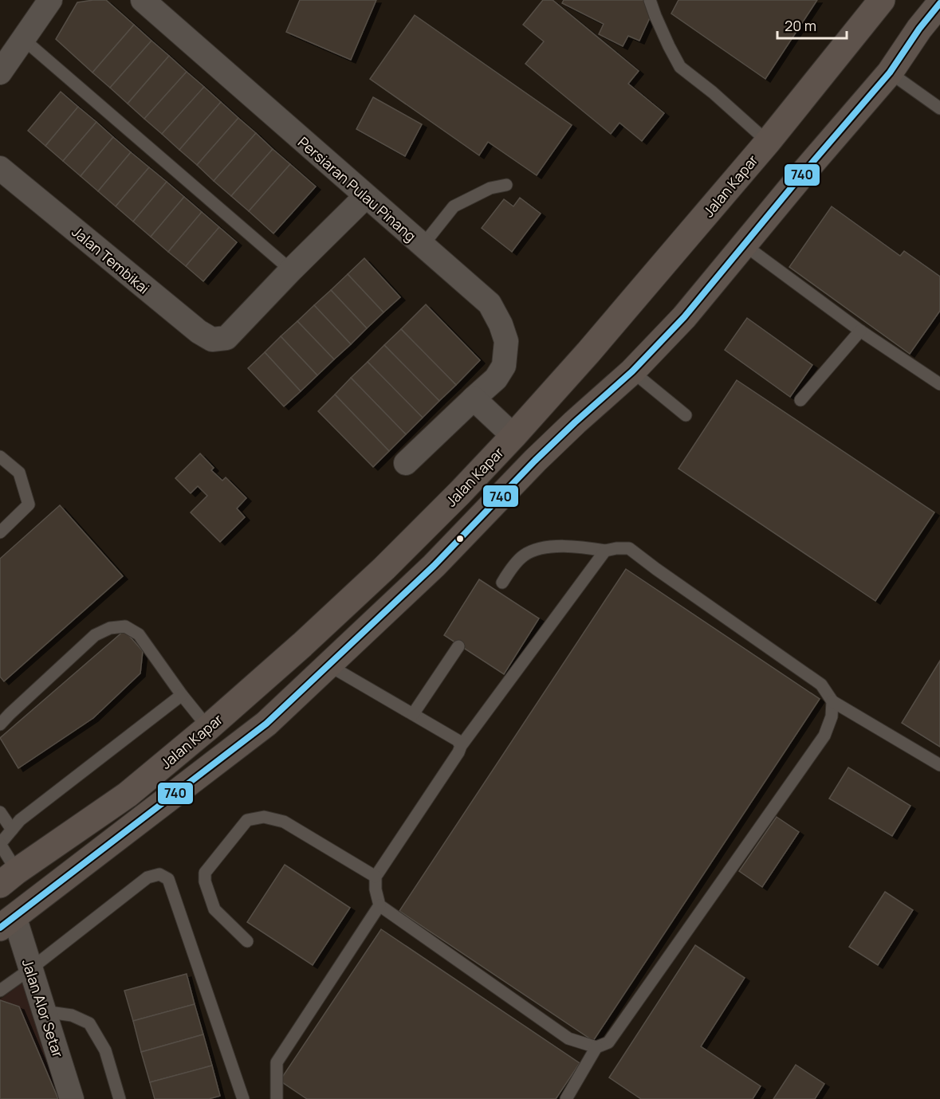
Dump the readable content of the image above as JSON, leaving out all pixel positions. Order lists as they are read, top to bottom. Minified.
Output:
{"streets":{"highway":["Jalan Kapar"],"street":["Persiaran Pulau Pinang","Jalan Tembikai","Jalan Alor Setar"]},"crossings":[["Jalan Kapar","Jalan Alor Setar"]],"lines":["transit line 740"],"scale_bar":"20 m"}
